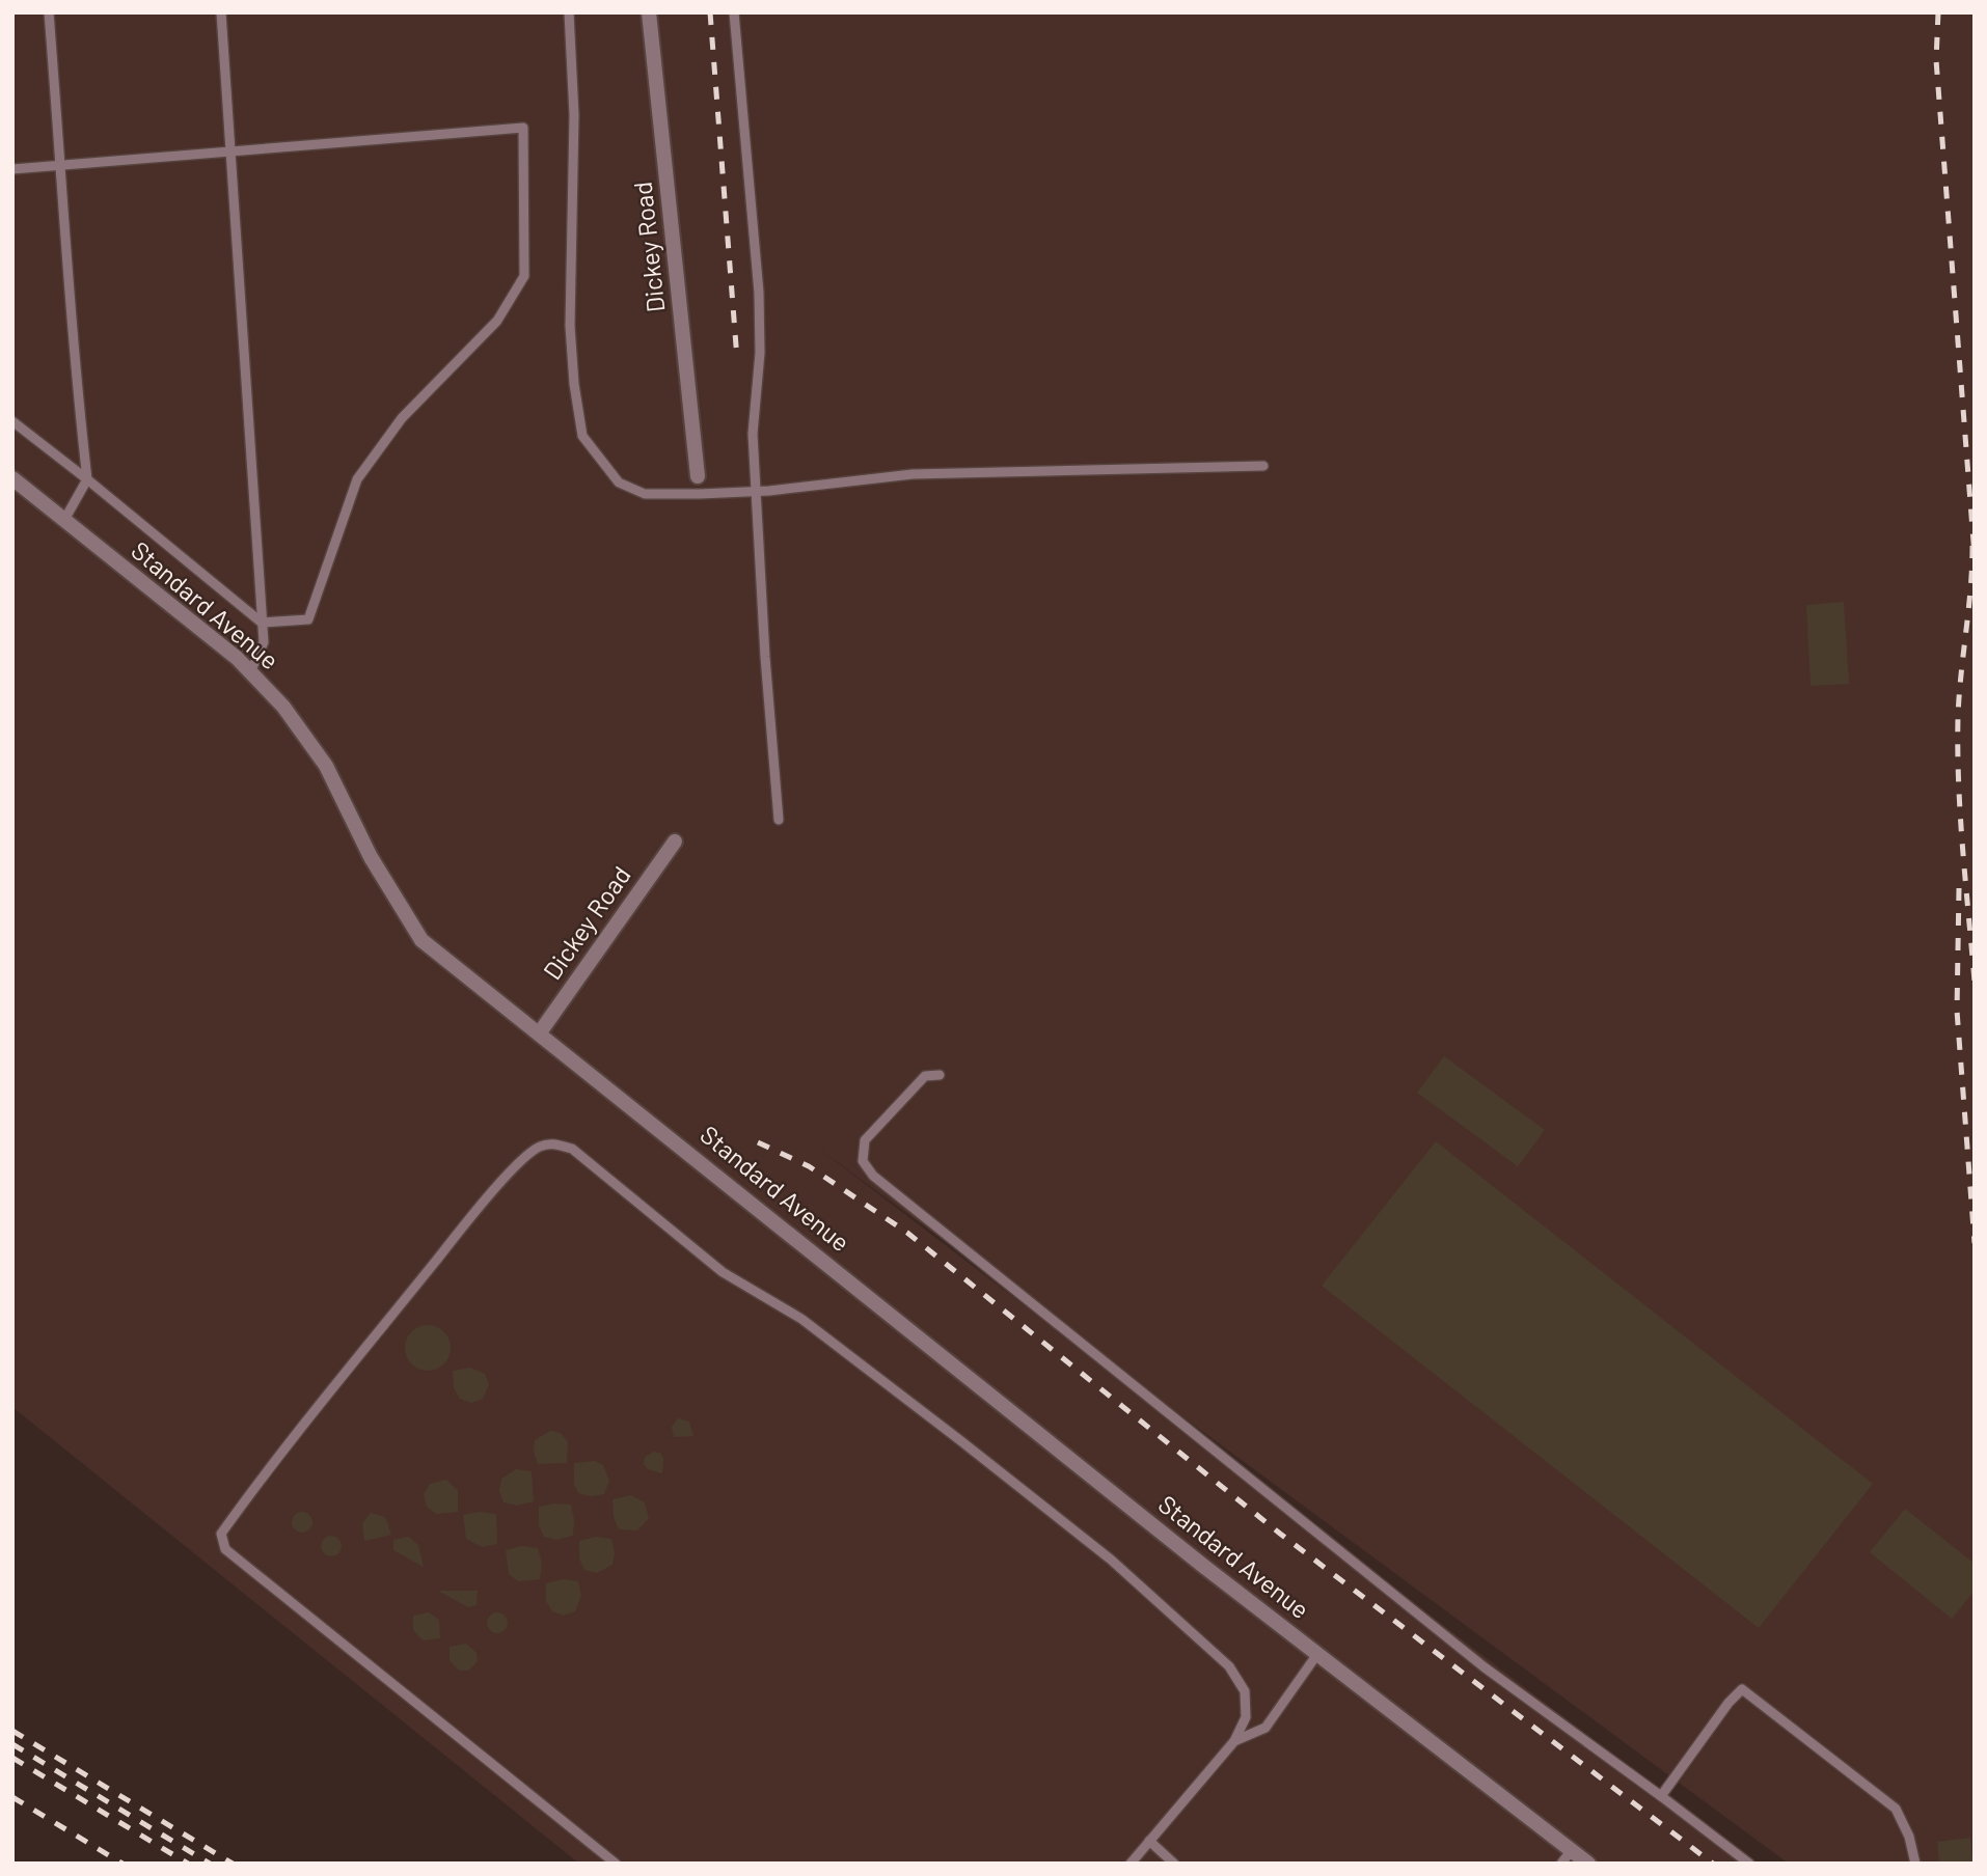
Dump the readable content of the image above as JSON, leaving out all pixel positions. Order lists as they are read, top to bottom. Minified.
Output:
{"streets":{"street":["Dickey Road","Standard Avenue"]},"crossings":[["Dickey Road","Standard Avenue"]]}
